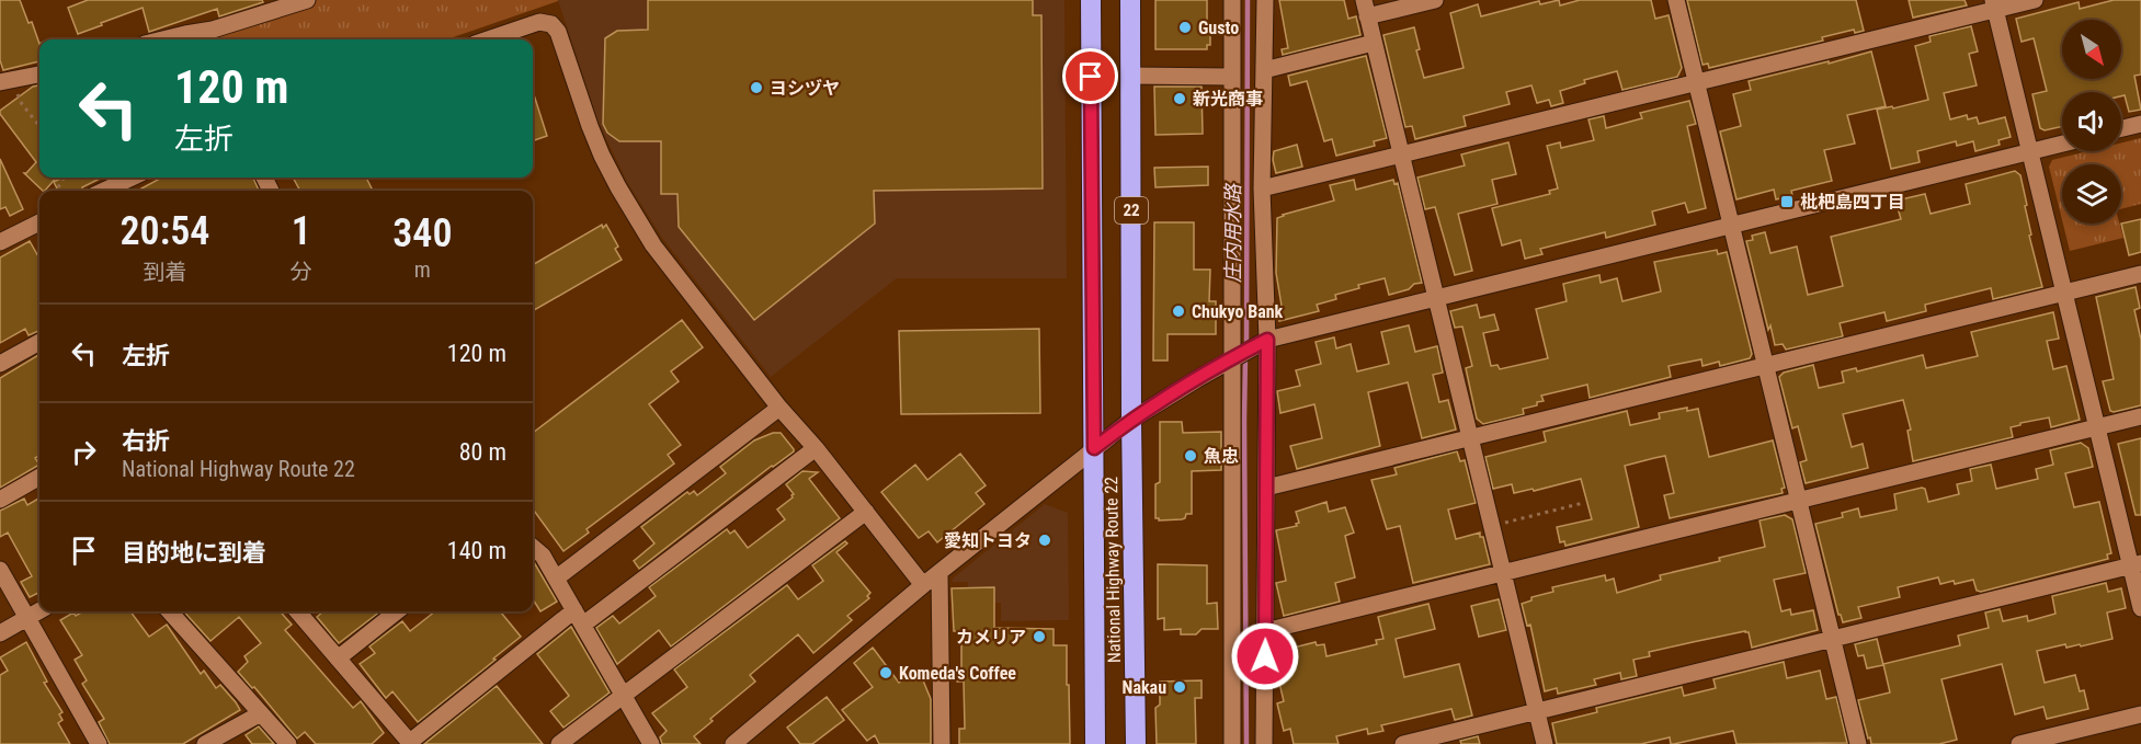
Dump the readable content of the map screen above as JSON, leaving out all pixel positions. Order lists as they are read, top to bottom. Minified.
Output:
{"streets":{"highway":["22","National Highway Route 22"]},"water":["庄内用水路"],"places":{"other":["Gusto","ヨシヅヤ","新光商事","Chukyo Bank","魚忠","愛知トヨタ","カメリア","Komeda's Coffee","Nakau"],"transit":["枇杷島四丁目"]},"north":"bottom right","page":{"turn":["120 m","左折"],"eta":["20:54","到着","1","分","340","m"],"list":[{"name":"左折","value":"120 m"},{"name":"右折","note":"National Highway Route 22","value":"80 m"},{"name":"目的地に到着","value":"140 m"}]}}
